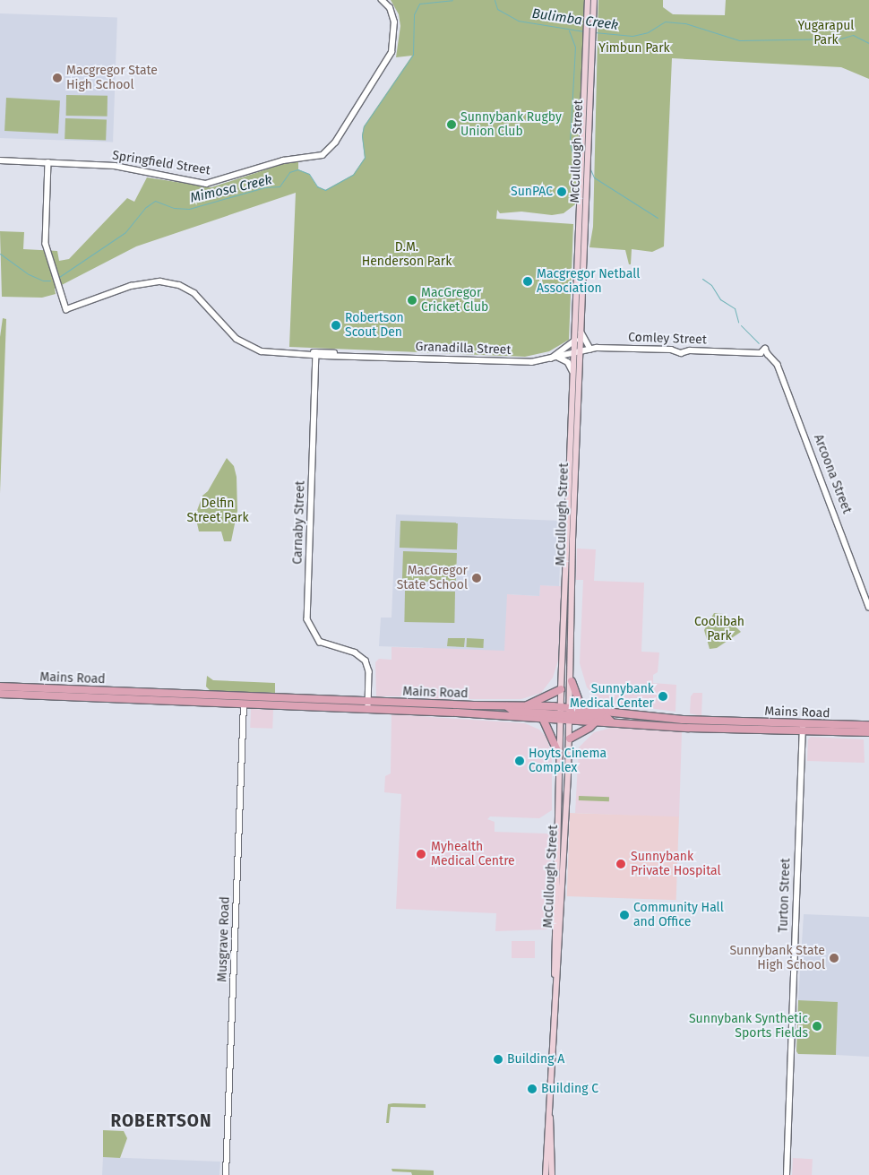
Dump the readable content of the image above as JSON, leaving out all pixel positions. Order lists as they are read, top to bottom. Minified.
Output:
{"streets":{"main road":["McCullough Street","Mains Road"],"street":["Springfield Street","Comley Street","Granadilla Street","Arcoona Street","Carnaby Street","Turton Street","Musgrave Road"]},"crossings":[["McCullough Street","Comley Street"],["McCullough Street","Granadilla Street"],["McCullough Street","Mains Road"],["Springfield Street","Granadilla Street"],["Comley Street","Granadilla Street"],["Comley Street","Arcoona Street"],["Granadilla Street","Carnaby Street"],["Carnaby Street","Mains Road"],["Mains Road","Turton Street"],["Mains Road","Musgrave Road"]],"districts":["ROBERTSON"],"water":["Bulimba Creek","Mimosa Creek"],"parks":["Yugarapul Park","Yimbun Park","D.M. Henderson Park","Delfin Street Park","Coolibah Park"],"places":["Macgregor State High School","Sunnybank Rugby Union Club","SunPAC","Macgregor Netball Association","MacGregor Cricket Club","Robertson Scout Den","MacGregor State School","Sunnybank Medical Center","Hoyts Cinema Complex","Myhealth Medical Centre","Sunnybank Private Hospital","Community Hall and Office","Sunnybank State High School","Sunnybank Synthetic Sports Fields","Building A","Building C"]}
